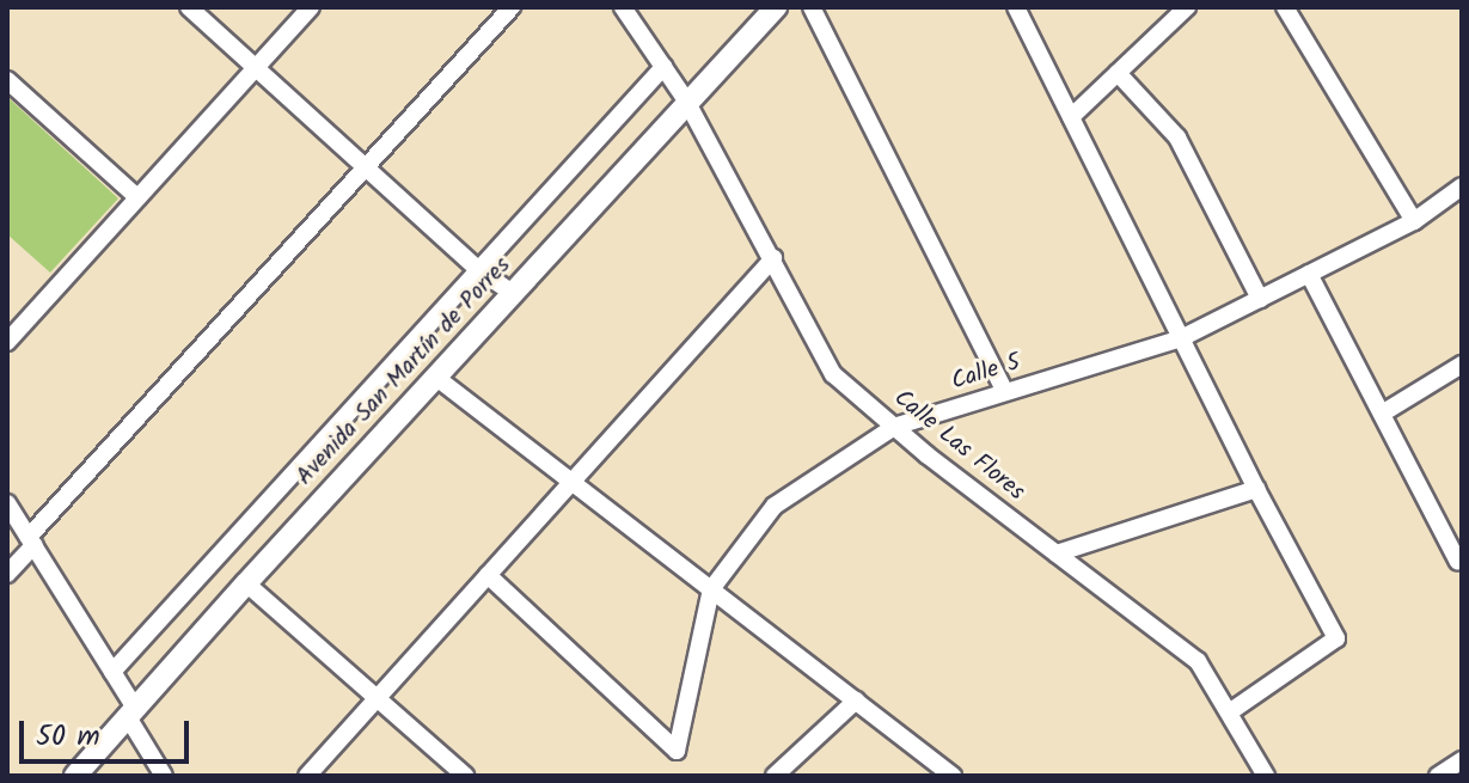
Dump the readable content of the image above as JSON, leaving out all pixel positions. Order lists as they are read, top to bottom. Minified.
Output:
{"streets":{"street":["Avenida San Martín de Porres","Calle 5","Calle Las Flores"]},"crossings":[["Avenida San Martín de Porres","Calle Las Flores"],["Calle 5","Calle Las Flores"]],"scale_bar":"50 m"}
